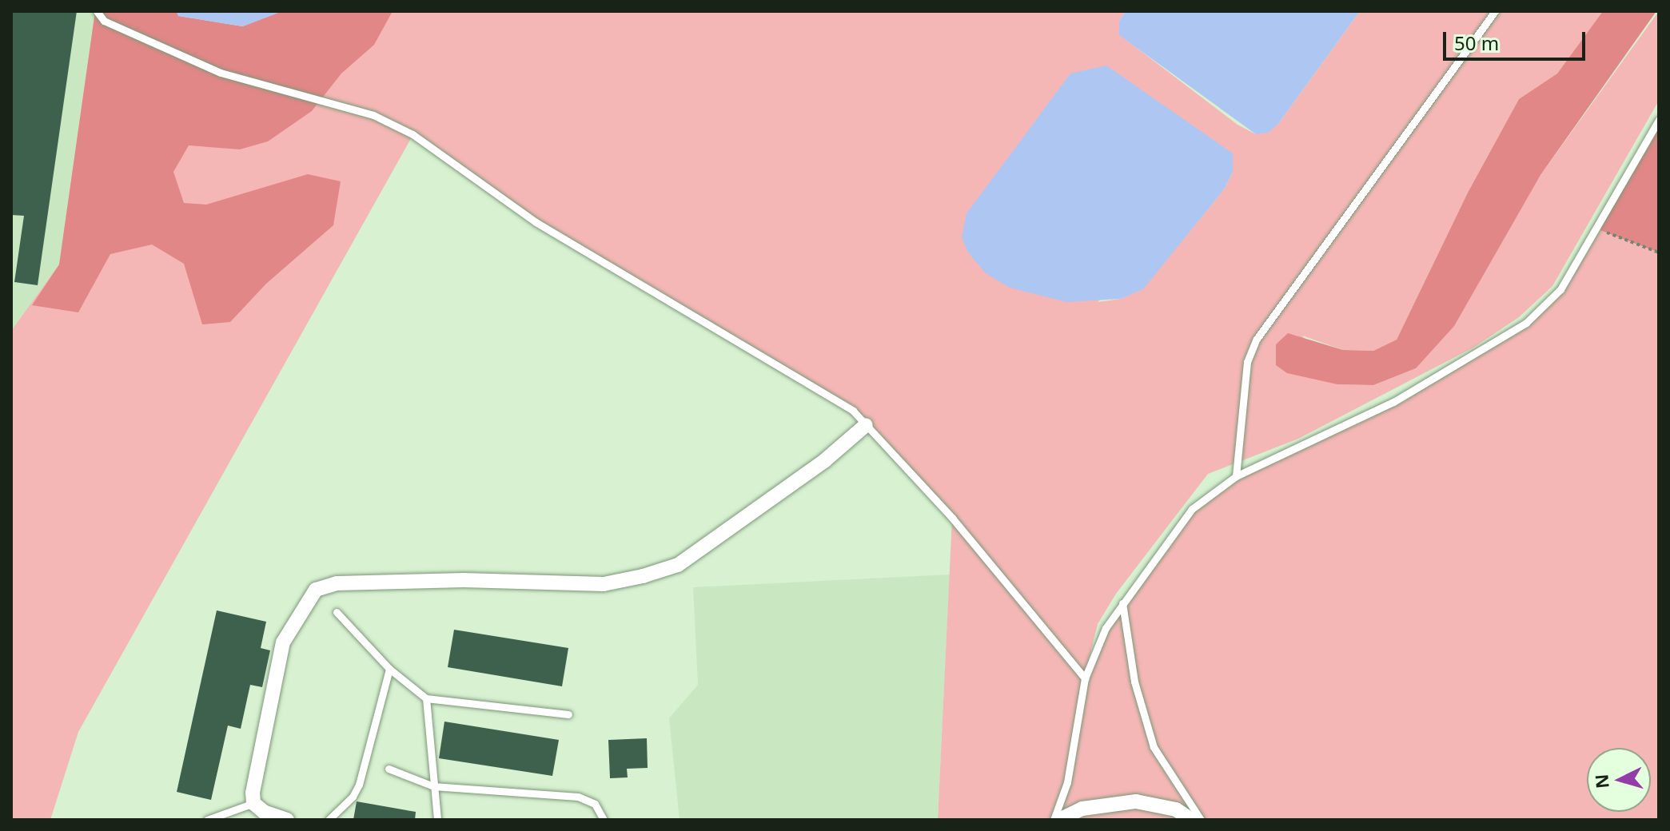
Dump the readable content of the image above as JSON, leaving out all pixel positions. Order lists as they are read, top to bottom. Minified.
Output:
{"scale_bar":"50 m","north":"left"}
